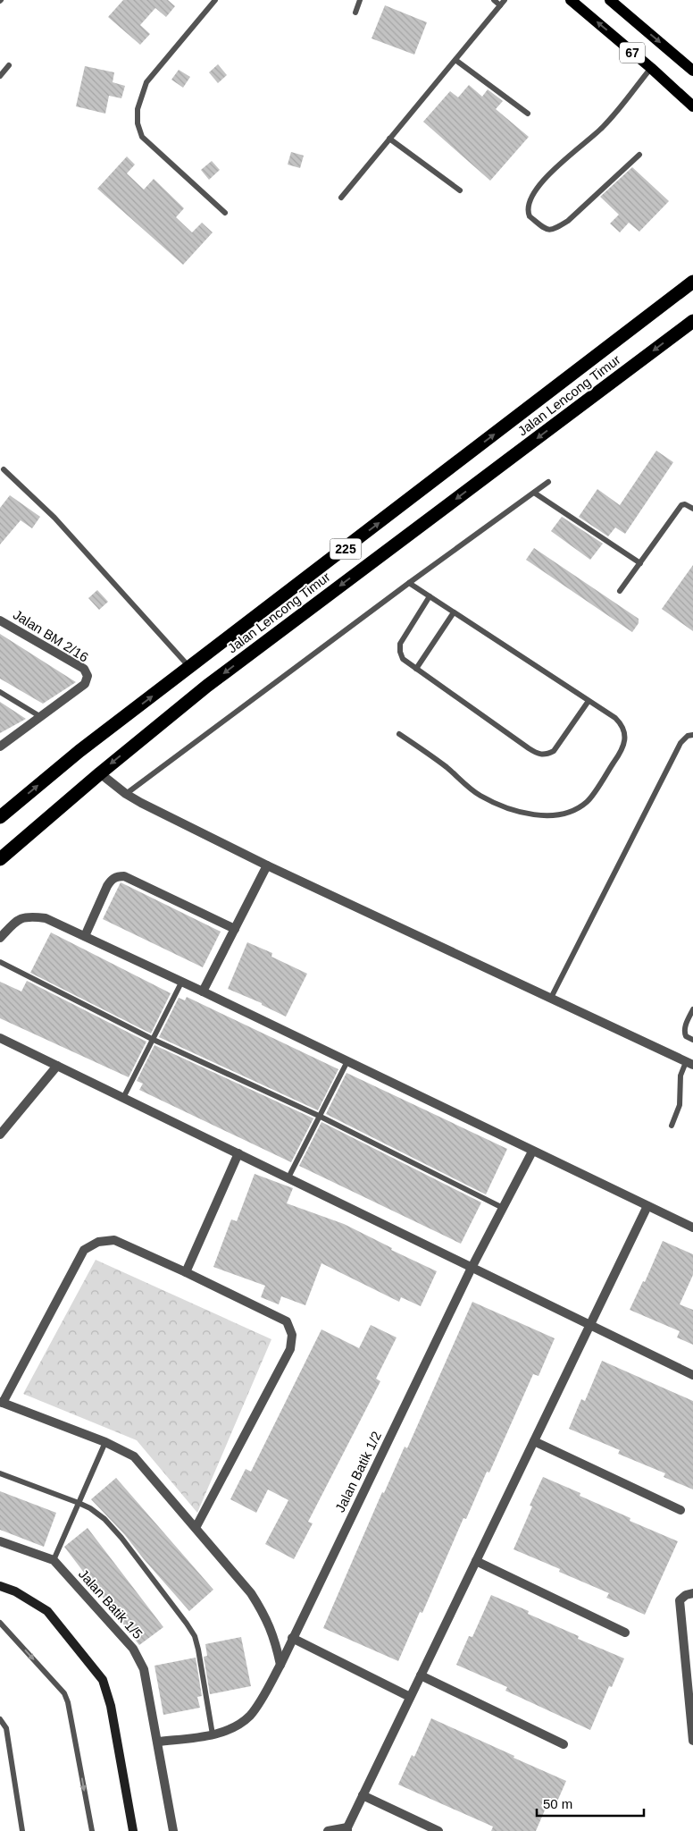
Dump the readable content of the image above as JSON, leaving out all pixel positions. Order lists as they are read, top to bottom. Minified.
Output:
{"streets":{"highway":["Jalan Lencong Timur","225"],"main road":["67"],"street":["Jalan BM 2/16","Jalan Batik 1/2","Jalan Batik 1/5"]},"crossings":[["Jalan Batik 1/2","Jalan Batik 1/5"]],"scale_bar":"50 m"}
